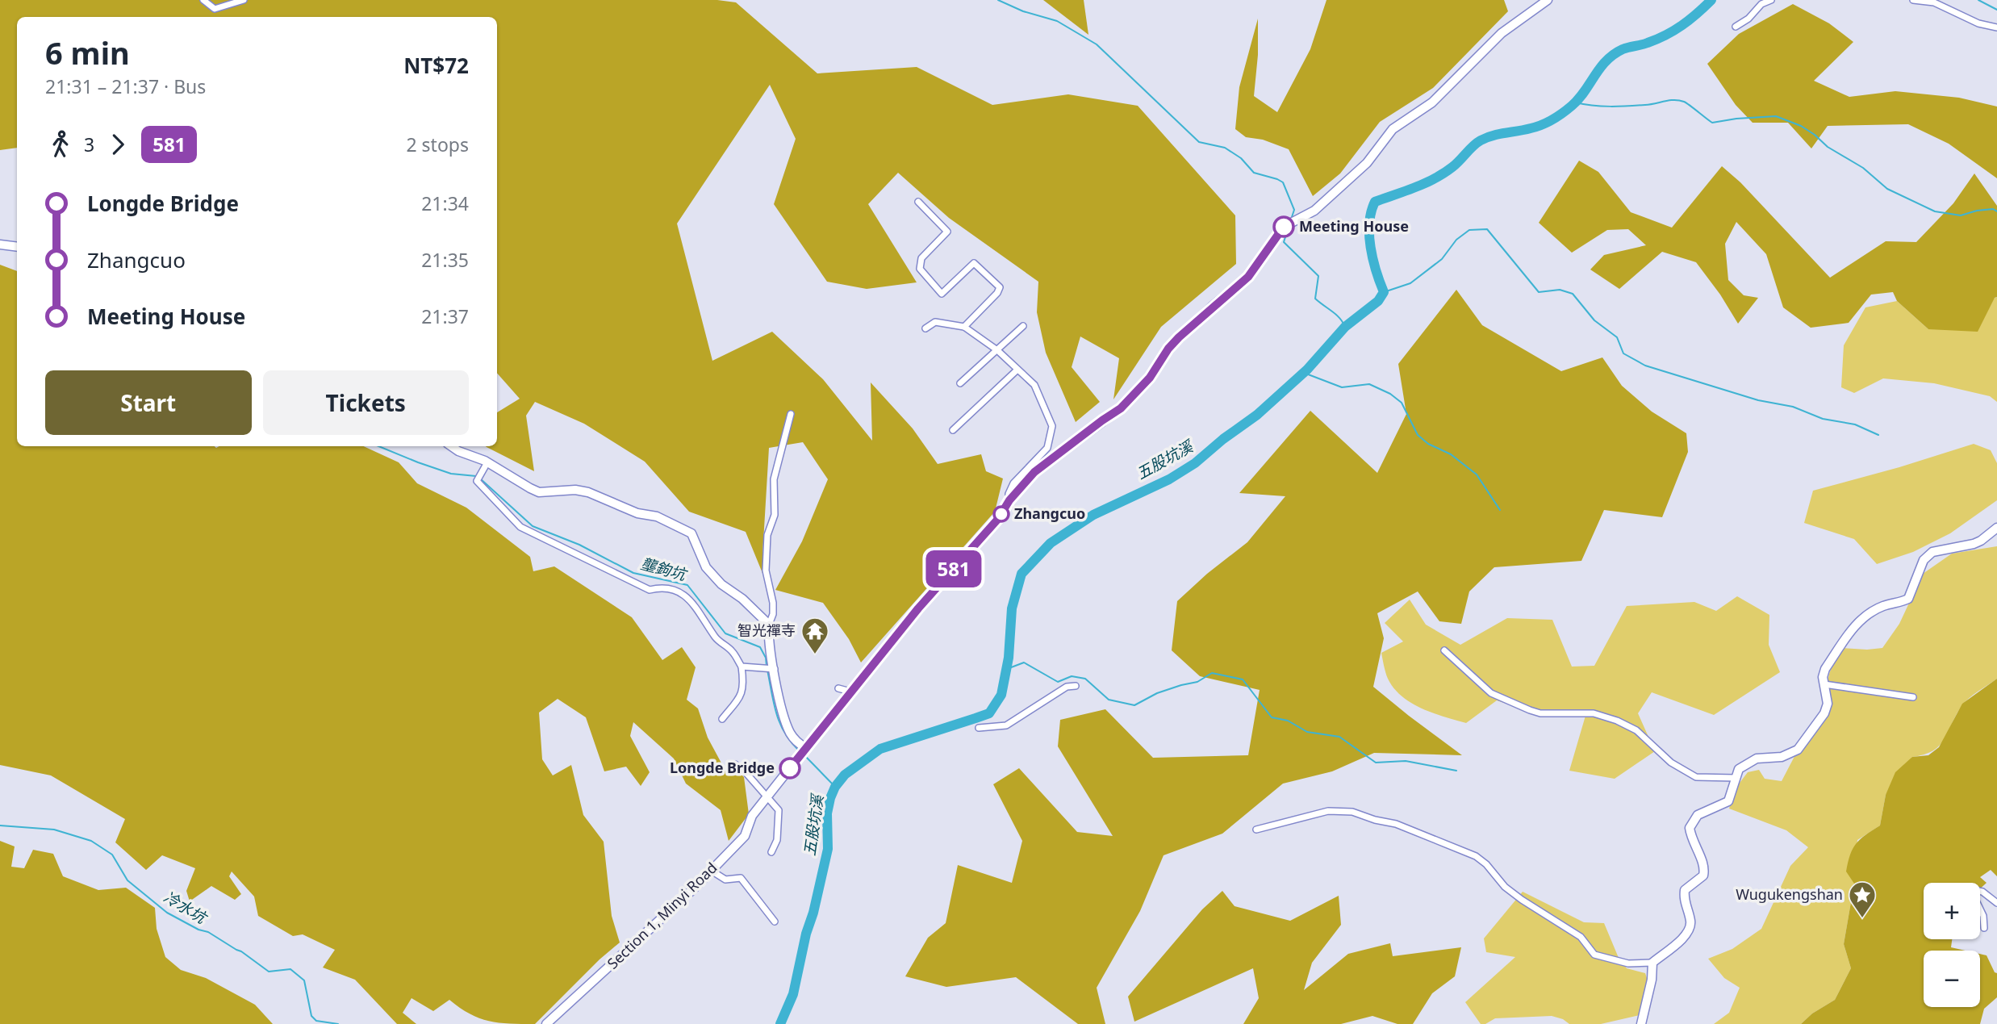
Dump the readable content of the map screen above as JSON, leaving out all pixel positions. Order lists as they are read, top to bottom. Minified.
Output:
{"streets":{"main road":["Section 1, Minyi Road"]},"water":["五股坑溪","壟鉤坑","冷水坑"],"places":{"other":["Meeting House","Zhangcuo","Longde Bridge"],"temple":["智光禪寺"],"place":["Wugukengshan"]},"lines":["bus line 581"],"page":{"on_map":"581","heading":["6 min","21:31 – 21:37 · Bus","NT$72"],"legs":["3","581","2 stops"],"list":[{"name":"Longde Bridge","value":"21:34"},{"name":"Zhangcuo","value":"21:35"},{"name":"Meeting House","value":"21:37"}],"buttons":["Start","Tickets"],"map_buttons":["+","−"]}}
